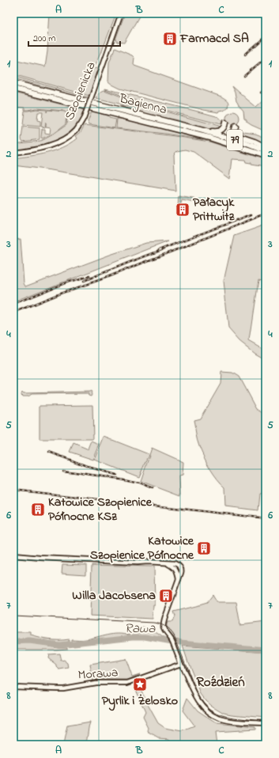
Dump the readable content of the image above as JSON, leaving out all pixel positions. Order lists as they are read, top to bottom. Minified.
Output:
{"streets":{"main road":["Bagienna","79"],"street":["Szopienicka","Morawa"]},"districts":["Roździeń"],"water":["Rawa"],"places":{"building":["Farmacol SA","Pałacyk Prittwitz","Katowice Szopienice Północne KSz","Katowice Szopienice Północne","Willa Jacobsena"],"place":["Pyrlik i Żelosko"]},"scale_bar":"200 m","grid":{"columns":["A","B","C"],"rows":["1","2","3","4","5","6","7","8"]}}
